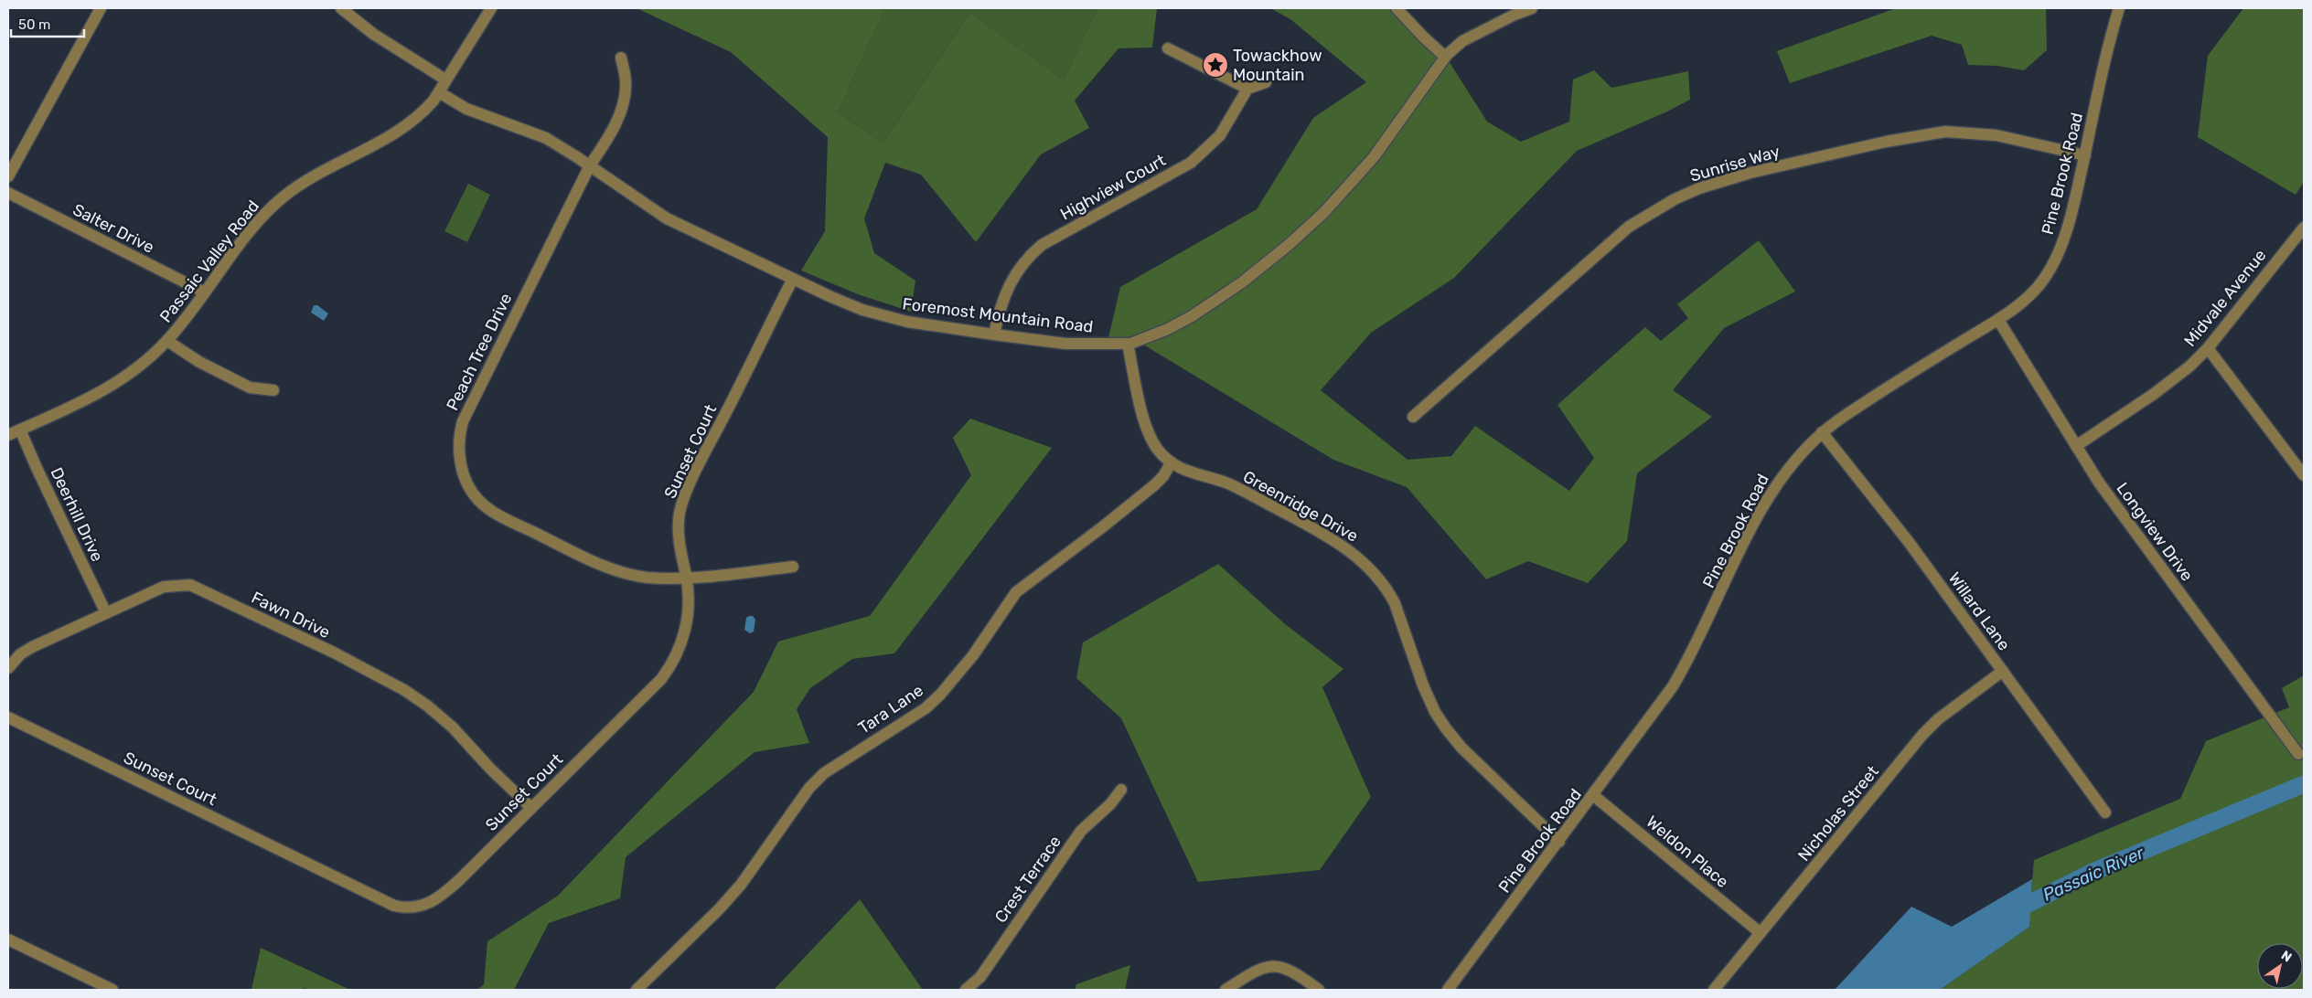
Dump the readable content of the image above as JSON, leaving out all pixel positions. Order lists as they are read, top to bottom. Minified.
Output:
{"streets":{"street":["Sunrise Way","Pine Brook Road","Highview Court","Salter Drive","Passaic Valley Road","Midvale Avenue","Foremost Mountain Road","Peach Tree Drive","Sunset Court","Greenridge Drive","Deerhill Drive","Longview Drive","Willard Lane","Fawn Drive","Tara Lane","Nicholas Street","Weldon Place","Crest Terrace"]},"crossings":[["Sunrise Way","Pine Brook Road"],["Pine Brook Road","Greenridge Drive"],["Pine Brook Road","Longview Drive"],["Pine Brook Road","Willard Lane"],["Pine Brook Road","Weldon Place"],["Highview Court","Foremost Mountain Road"],["Salter Drive","Passaic Valley Road"],["Passaic Valley Road","Foremost Mountain Road"],["Passaic Valley Road","Deerhill Drive"],["Midvale Avenue","Longview Drive"],["Foremost Mountain Road","Peach Tree Drive"],["Foremost Mountain Road","Sunset Court"],["Foremost Mountain Road","Greenridge Drive"],["Peach Tree Drive","Sunset Court"],["Sunset Court","Fawn Drive"],["Greenridge Drive","Tara Lane"],["Deerhill Drive","Fawn Drive"],["Willard Lane","Nicholas Street"],["Nicholas Street","Weldon Place"]],"water":["Passaic River"],"places":{"place":["Towackhow Mountain"]},"scale_bar":"50 m","north":"top right"}
